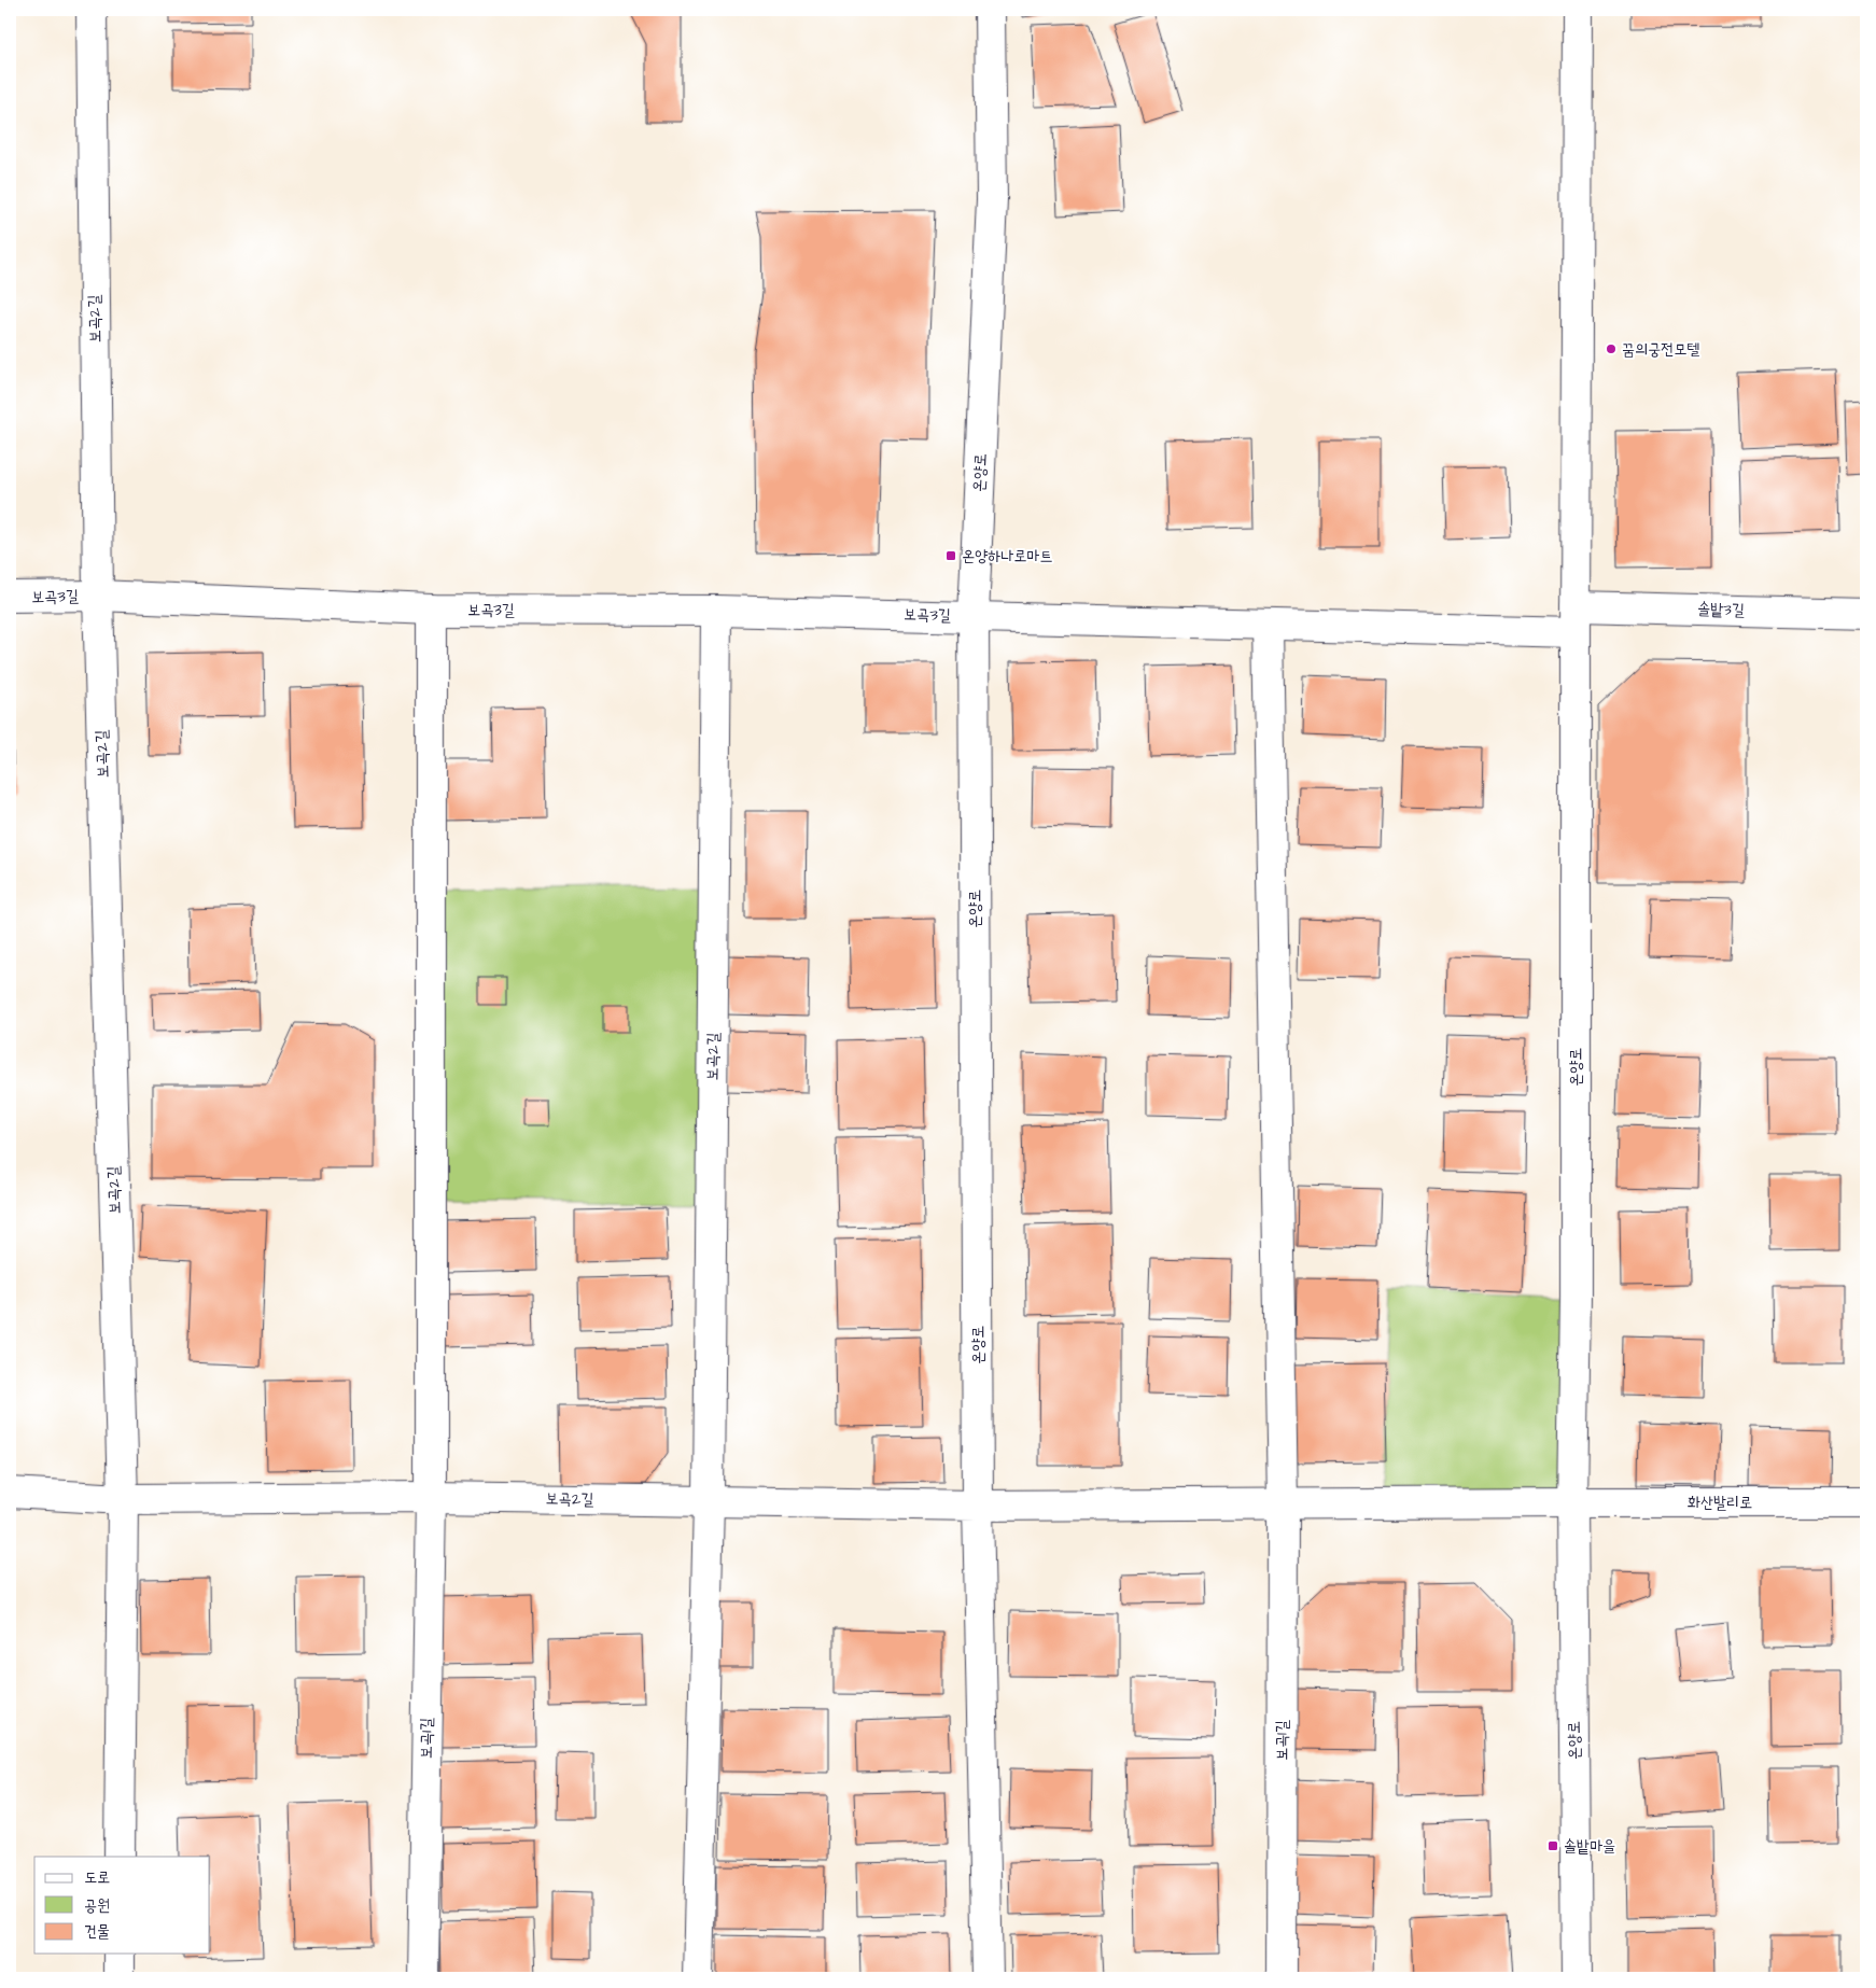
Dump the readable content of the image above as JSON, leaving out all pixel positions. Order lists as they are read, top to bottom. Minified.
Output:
{"streets":{"street":["보곡2길","온양로","보곡3길","솔밭3길","화산발리로","보곡1길"]},"crossings":[["보곡2길","온양로"],["보곡2길","보곡3길"],["보곡2길","보곡1길"],["온양로","보곡3길"],["온양로","솔밭3길"],["온양로","화산발리로"],["보곡3길","솔밭3길"]],"places":{"other":["꿈의궁전모텔"],"transit":["온양하나로마트","솔밭마을"]},"legend":["도로","공원","건물"]}
